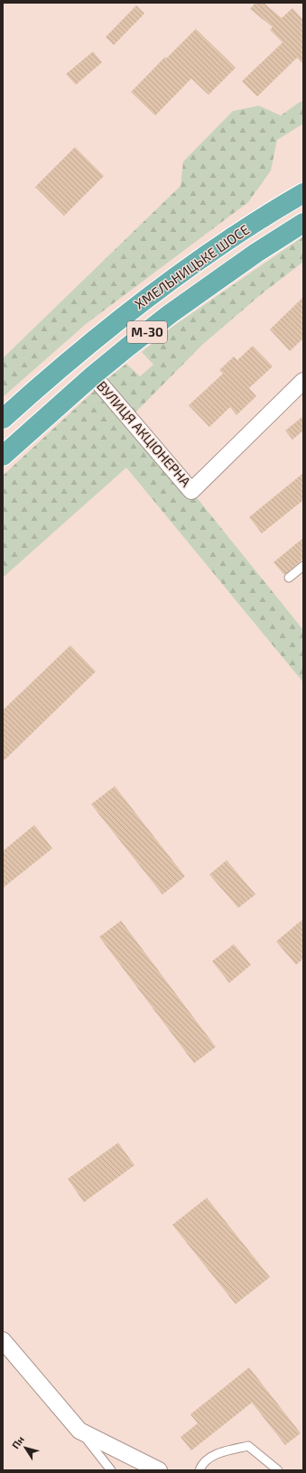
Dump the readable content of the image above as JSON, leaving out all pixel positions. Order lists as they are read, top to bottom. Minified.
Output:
{"streets":{"highway":["ХМЕЛЬНИЦЬКЕ ШОСЕ","М-30"],"street":["ВУЛИЦЯ АКЦІОНЕРНА"]},"crossings":[["ХМЕЛЬНИЦЬКЕ ШОСЕ","ВУЛИЦЯ АКЦІОНЕРНА"]],"north":"top left"}
